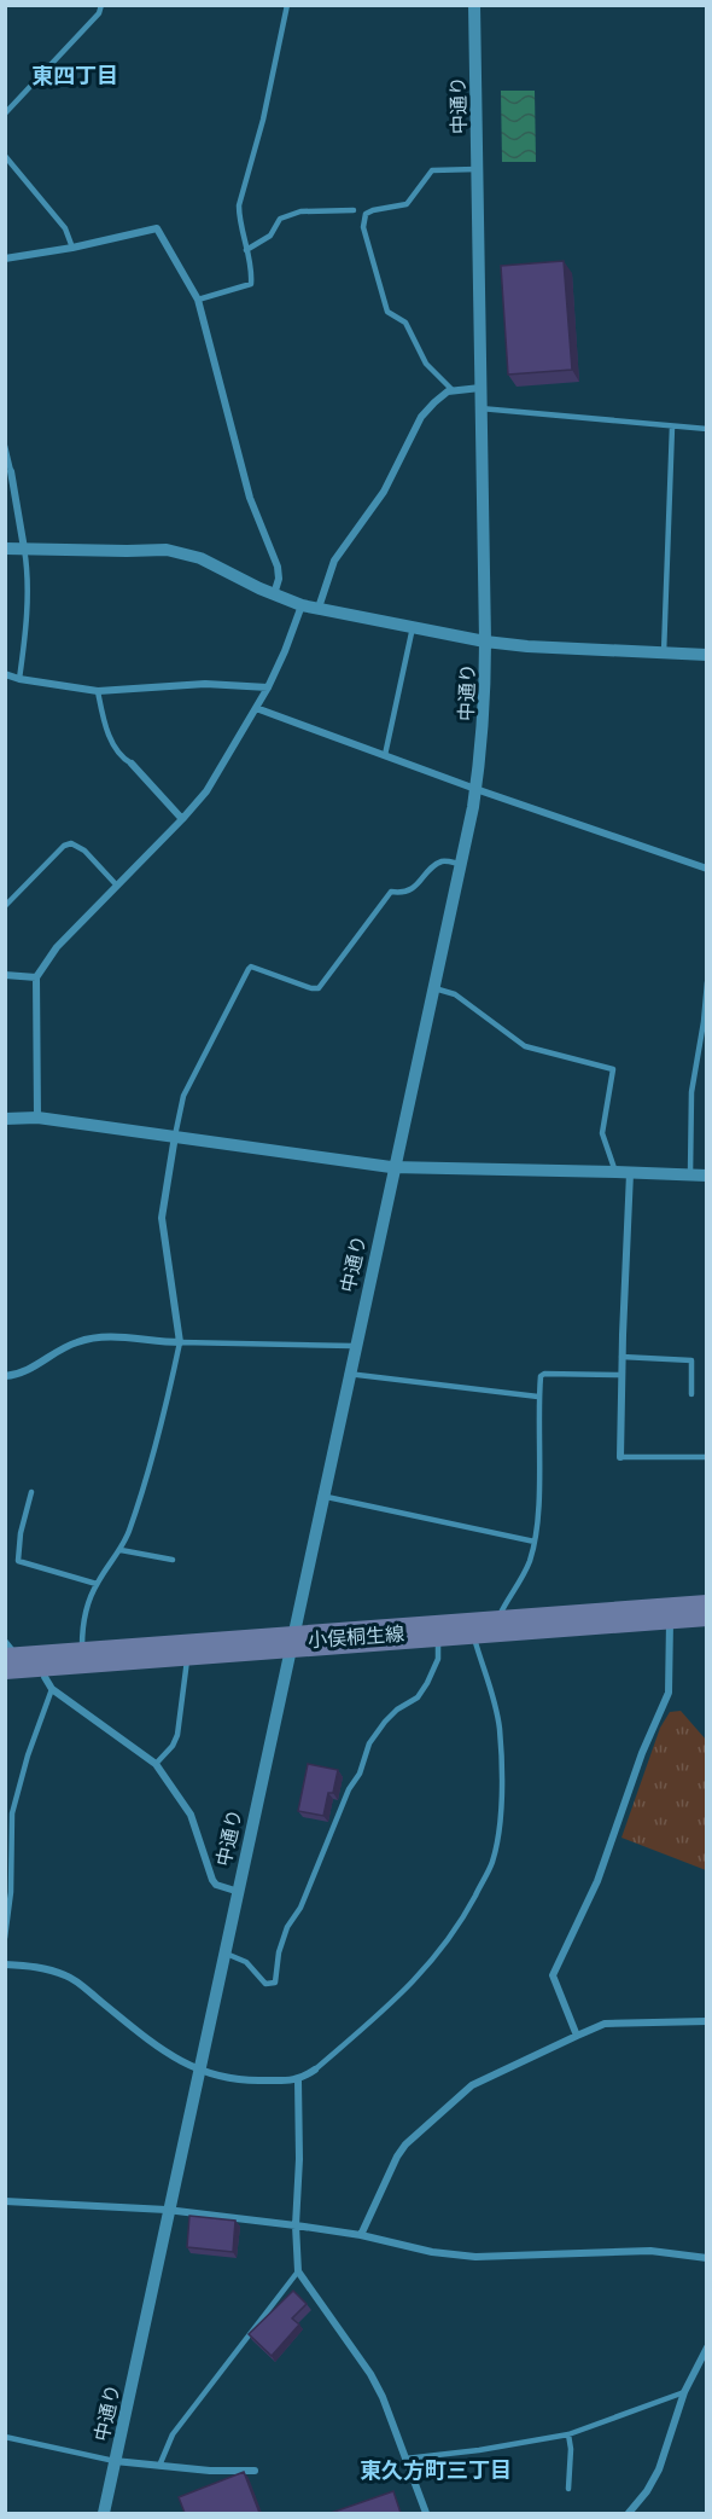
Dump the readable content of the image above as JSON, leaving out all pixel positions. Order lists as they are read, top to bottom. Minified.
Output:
{"streets":{"main road":["小俣桐生線"],"street":["中通り"]},"crossings":[["中通り","小俣桐生線"]],"districts":["東四丁目","東久方町三丁目"]}
